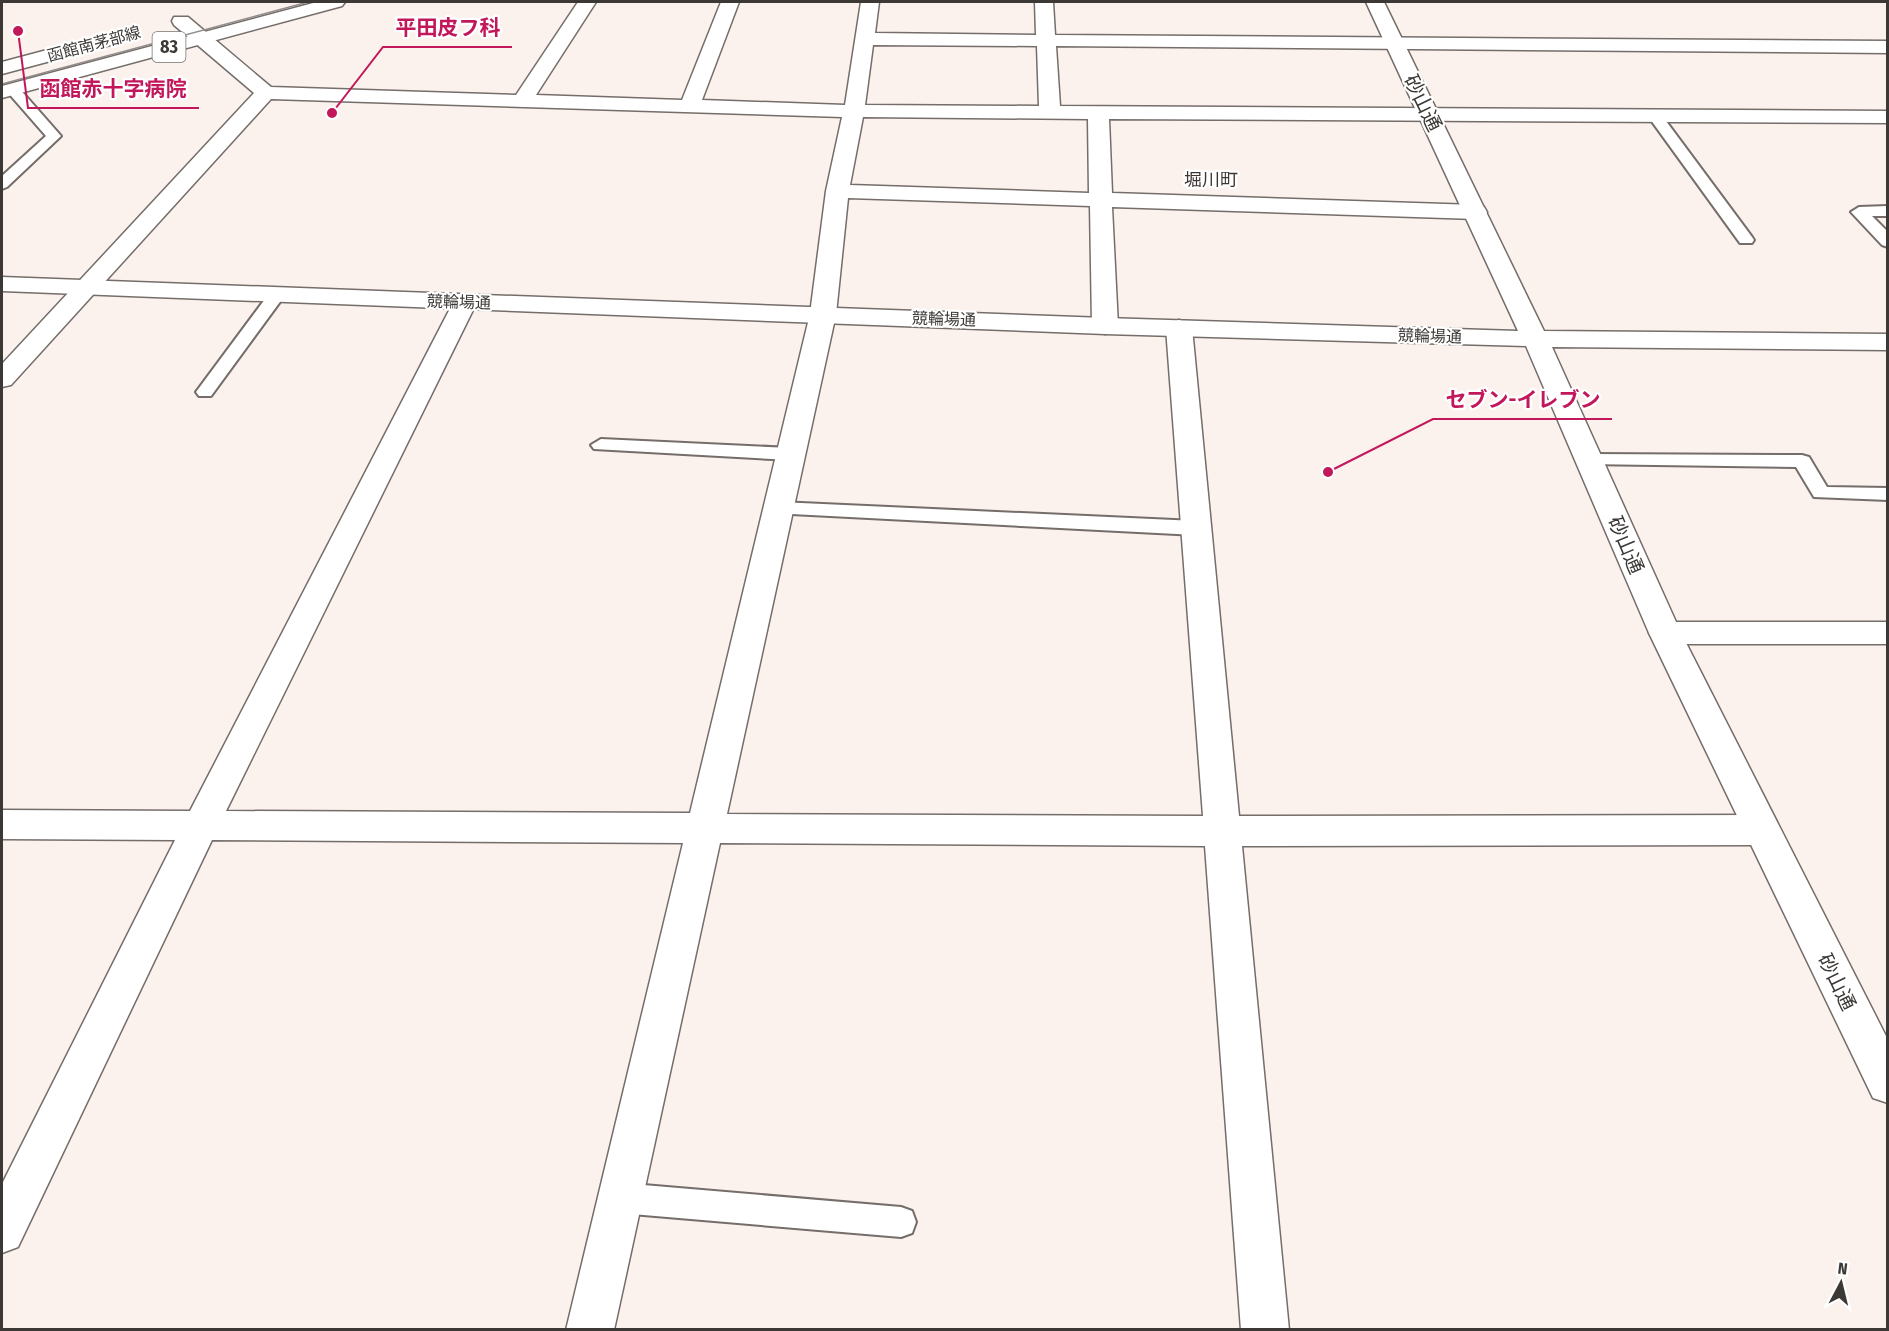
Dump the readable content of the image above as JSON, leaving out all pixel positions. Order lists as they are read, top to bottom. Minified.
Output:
{"streets":{"street":["函館南茅部線","83","砂山通","競輪場通"]},"crossings":[["砂山通","競輪場通"]],"districts":["堀川町"],"places":["函館赤十字病院","平田皮フ科","セブン-イレブン"],"north":"top"}
